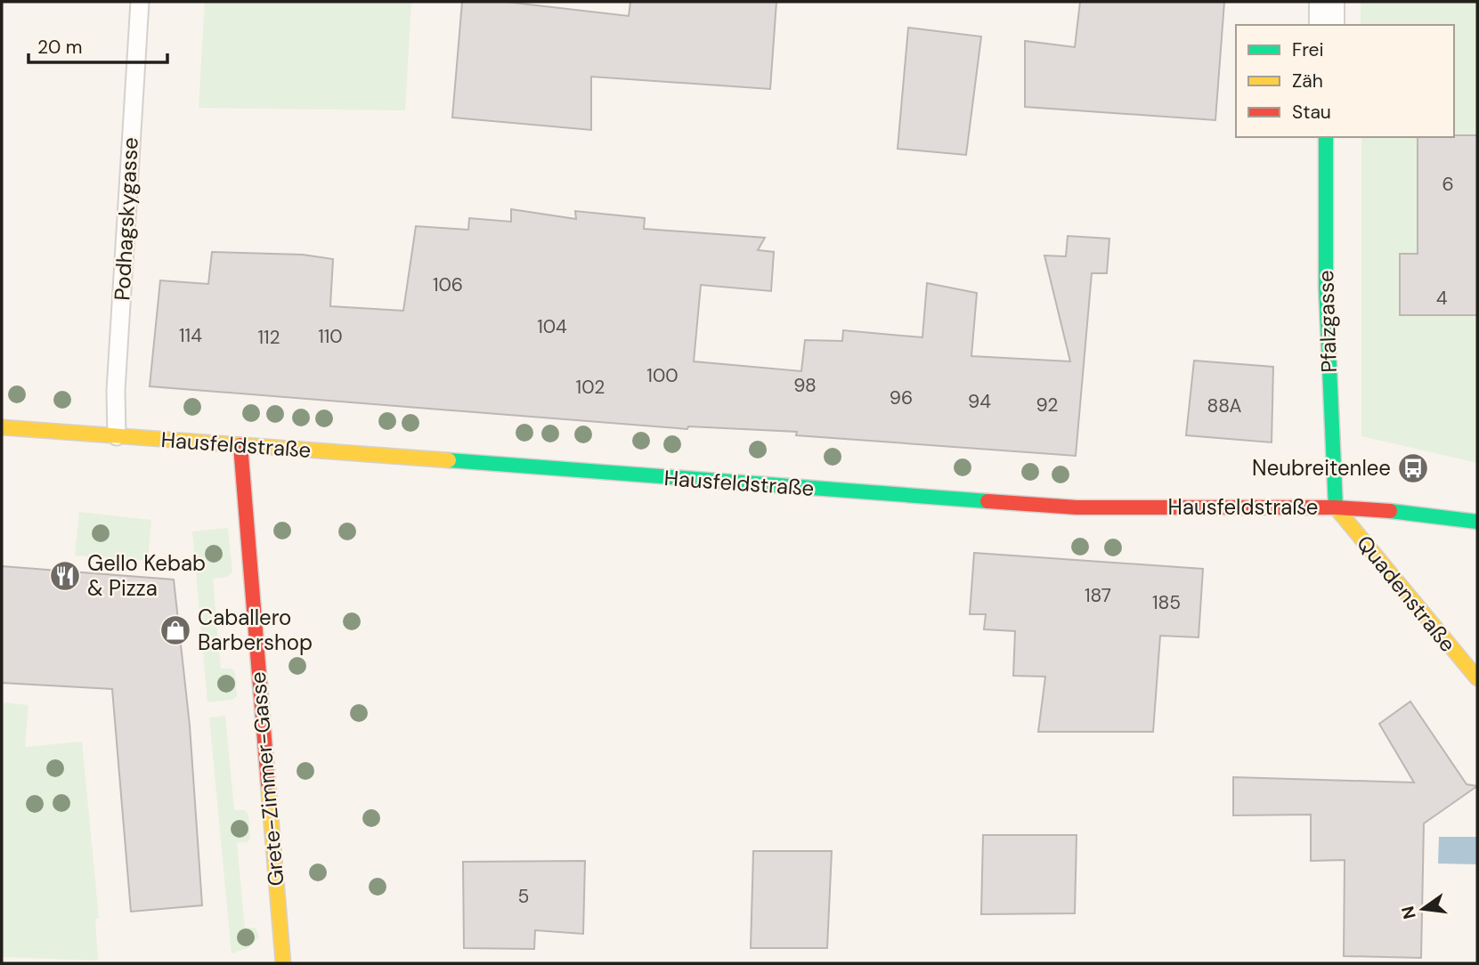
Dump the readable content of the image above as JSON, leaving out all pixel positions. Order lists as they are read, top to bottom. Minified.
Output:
{"streets":{"street":["Pfalzgasse","Hausfeldstraße","Quadenstraße","Grete-Zimmer-Gasse"],"lane":["Podhagskygasse"]},"crossings":[["Podhagskygasse","Hausfeldstraße"],["Pfalzgasse","Hausfeldstraße"],["Pfalzgasse","Quadenstraße"],["Hausfeldstraße","Quadenstraße"],["Hausfeldstraße","Grete-Zimmer-Gasse"]],"places":{"bus stop":["Neubreitenlee"],"restaurant":["Gello Kebab & Pizza"],"shop":["Caballero Barbershop"]},"house_numbers":["6","106","4","104","114","110","112","100","98","102","96","94","92","88A","187","185","5"],"legend":["Frei","Zäh","Stau"],"scale_bar":"20 m","north":"left"}
